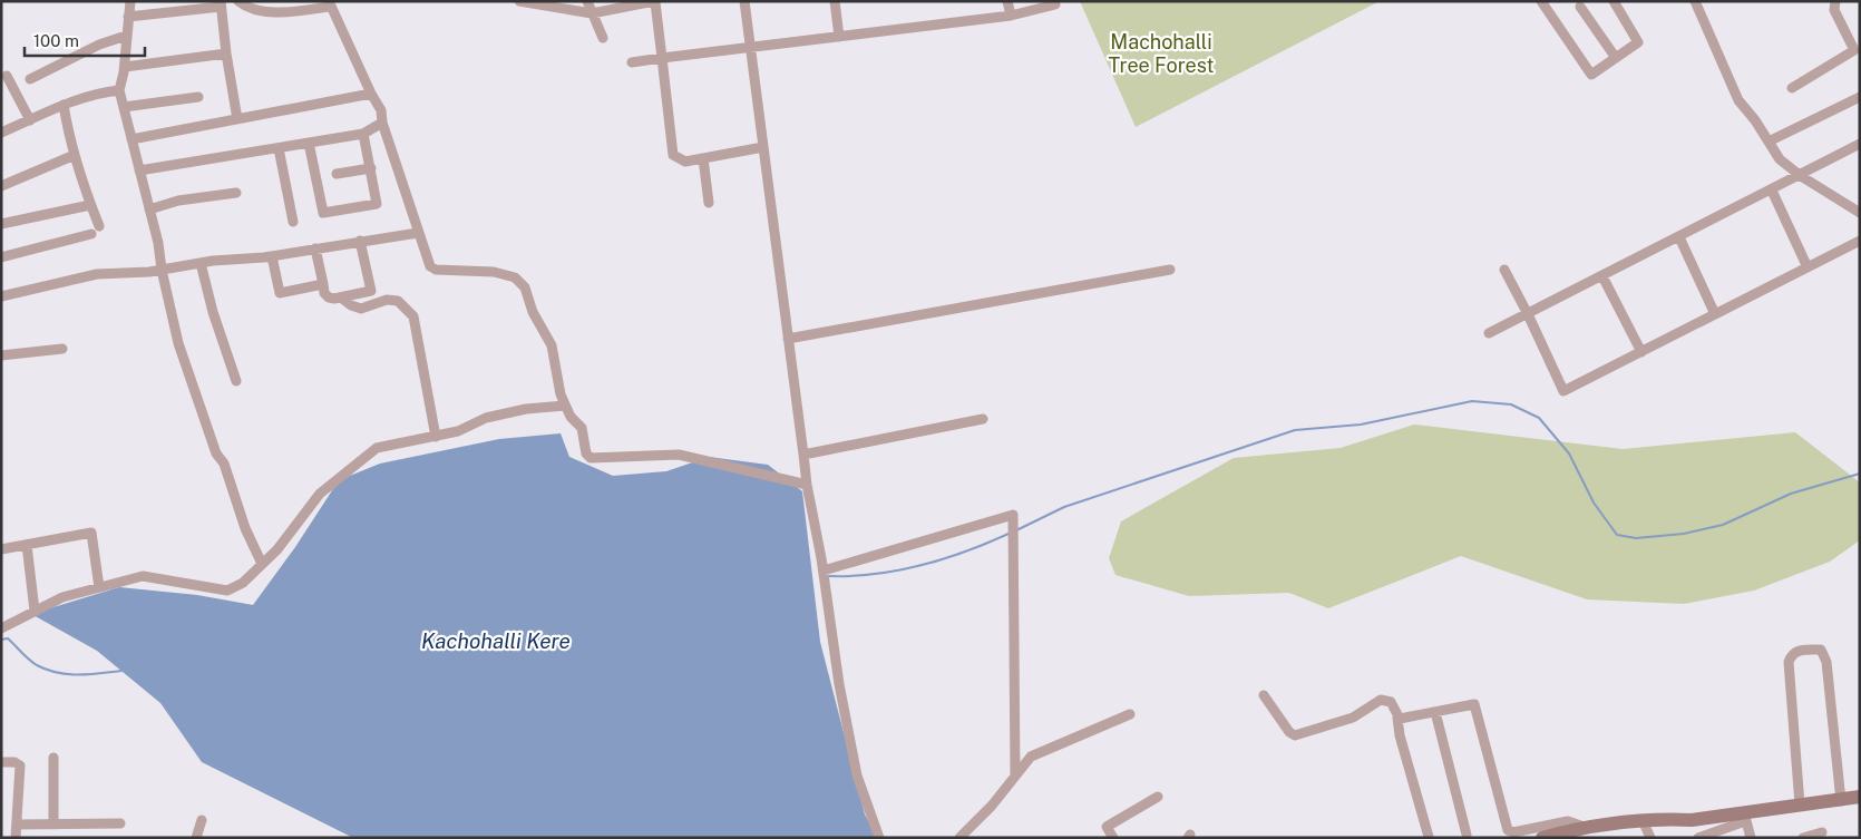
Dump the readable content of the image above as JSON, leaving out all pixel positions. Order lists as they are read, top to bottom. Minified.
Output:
{"water":["Kachohalli Kere"],"parks":["Machohalli Tree Forest"],"scale_bar":"100 m"}
